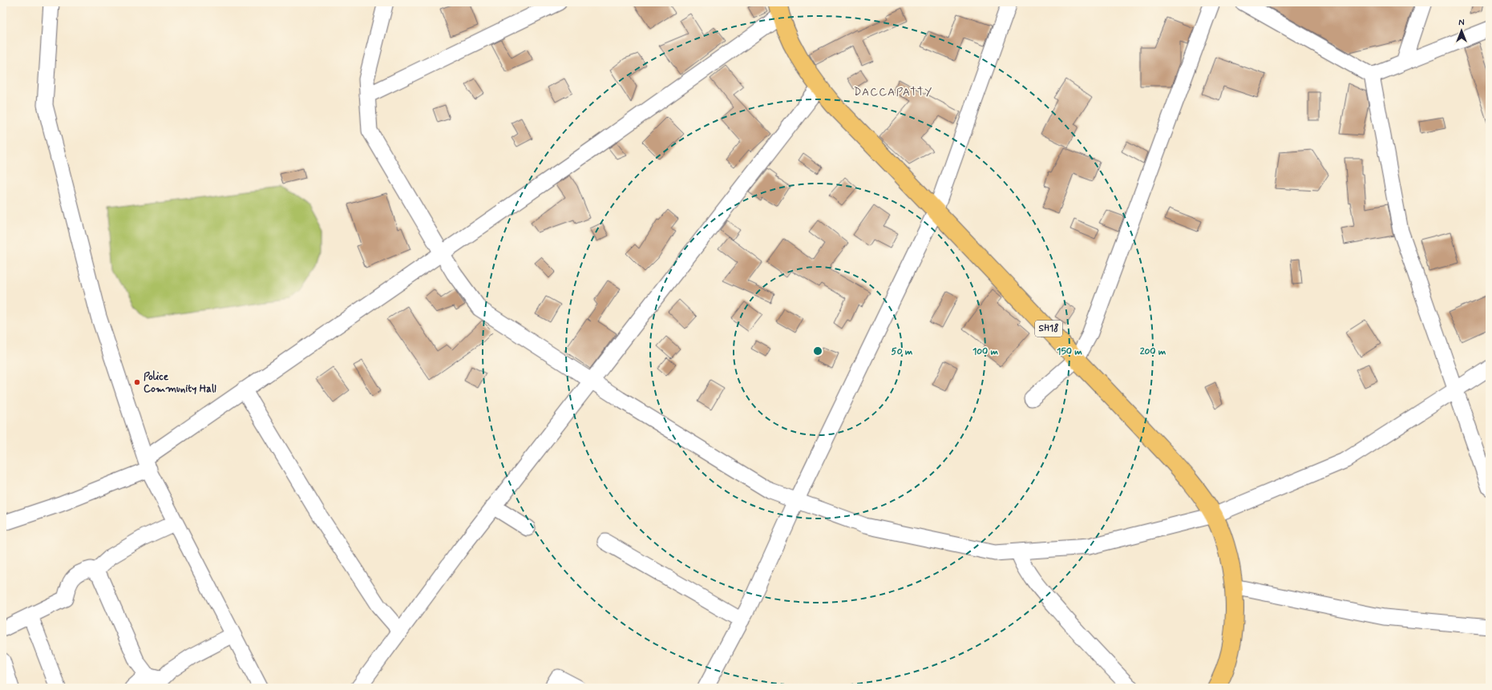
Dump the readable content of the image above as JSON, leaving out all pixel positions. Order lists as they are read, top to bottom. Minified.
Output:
{"streets":{"main road":["SH18"]},"districts":["DACCAPATTY"],"places":["Police Community Hall"],"north":"top","rings":["50 m","100 m","150 m","200 m"]}
